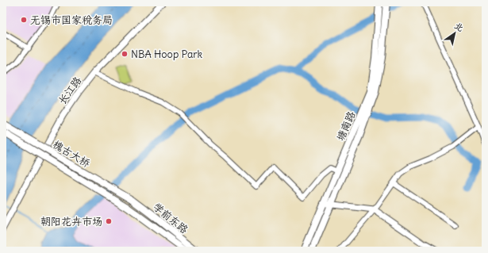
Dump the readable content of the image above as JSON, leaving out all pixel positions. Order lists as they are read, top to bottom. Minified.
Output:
{"streets":{"main road":["塘南路","槐古大桥","学前东路"],"street":["长江路"]},"crossings":[["槐古大桥","学前东路"]],"places":["无锡市国家税务局","NBA Hoop Park","朝阳花卉市场"],"north":"top right"}
